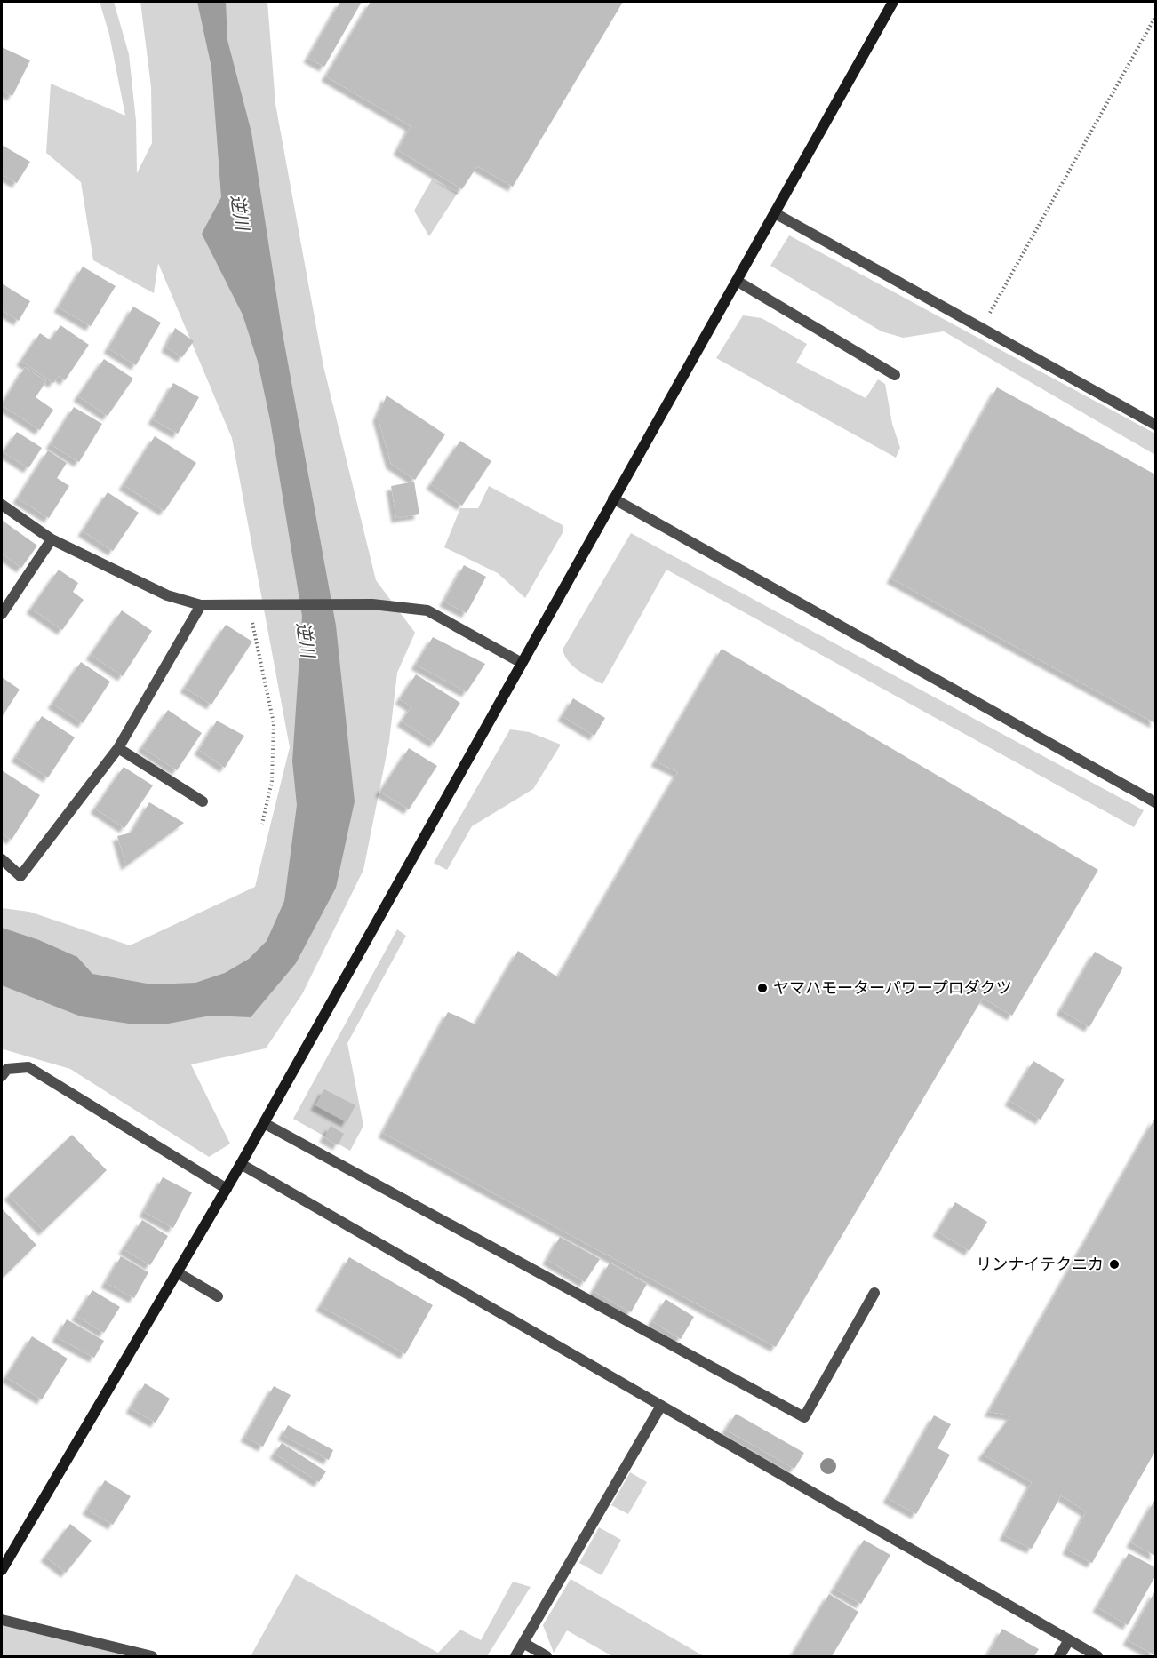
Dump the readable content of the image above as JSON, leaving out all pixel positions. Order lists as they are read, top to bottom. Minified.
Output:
{"water":["逆川"],"places":["ヤマハモーターパワープロダクツ","リンナイテクニカ"]}
